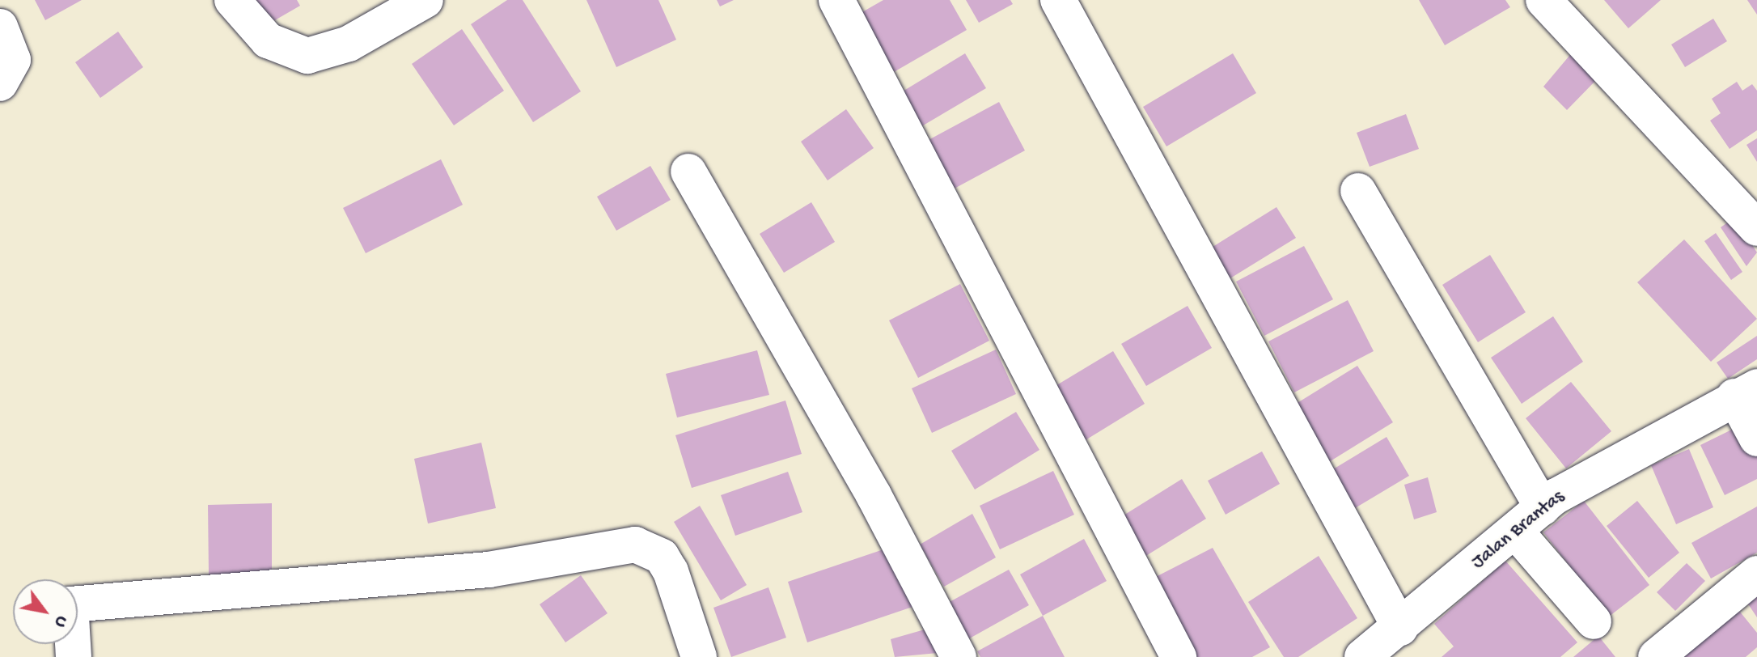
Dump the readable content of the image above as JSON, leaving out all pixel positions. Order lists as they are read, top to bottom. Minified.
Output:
{"streets":{"street":["Jalan Brantas"]},"north":"bottom right"}
